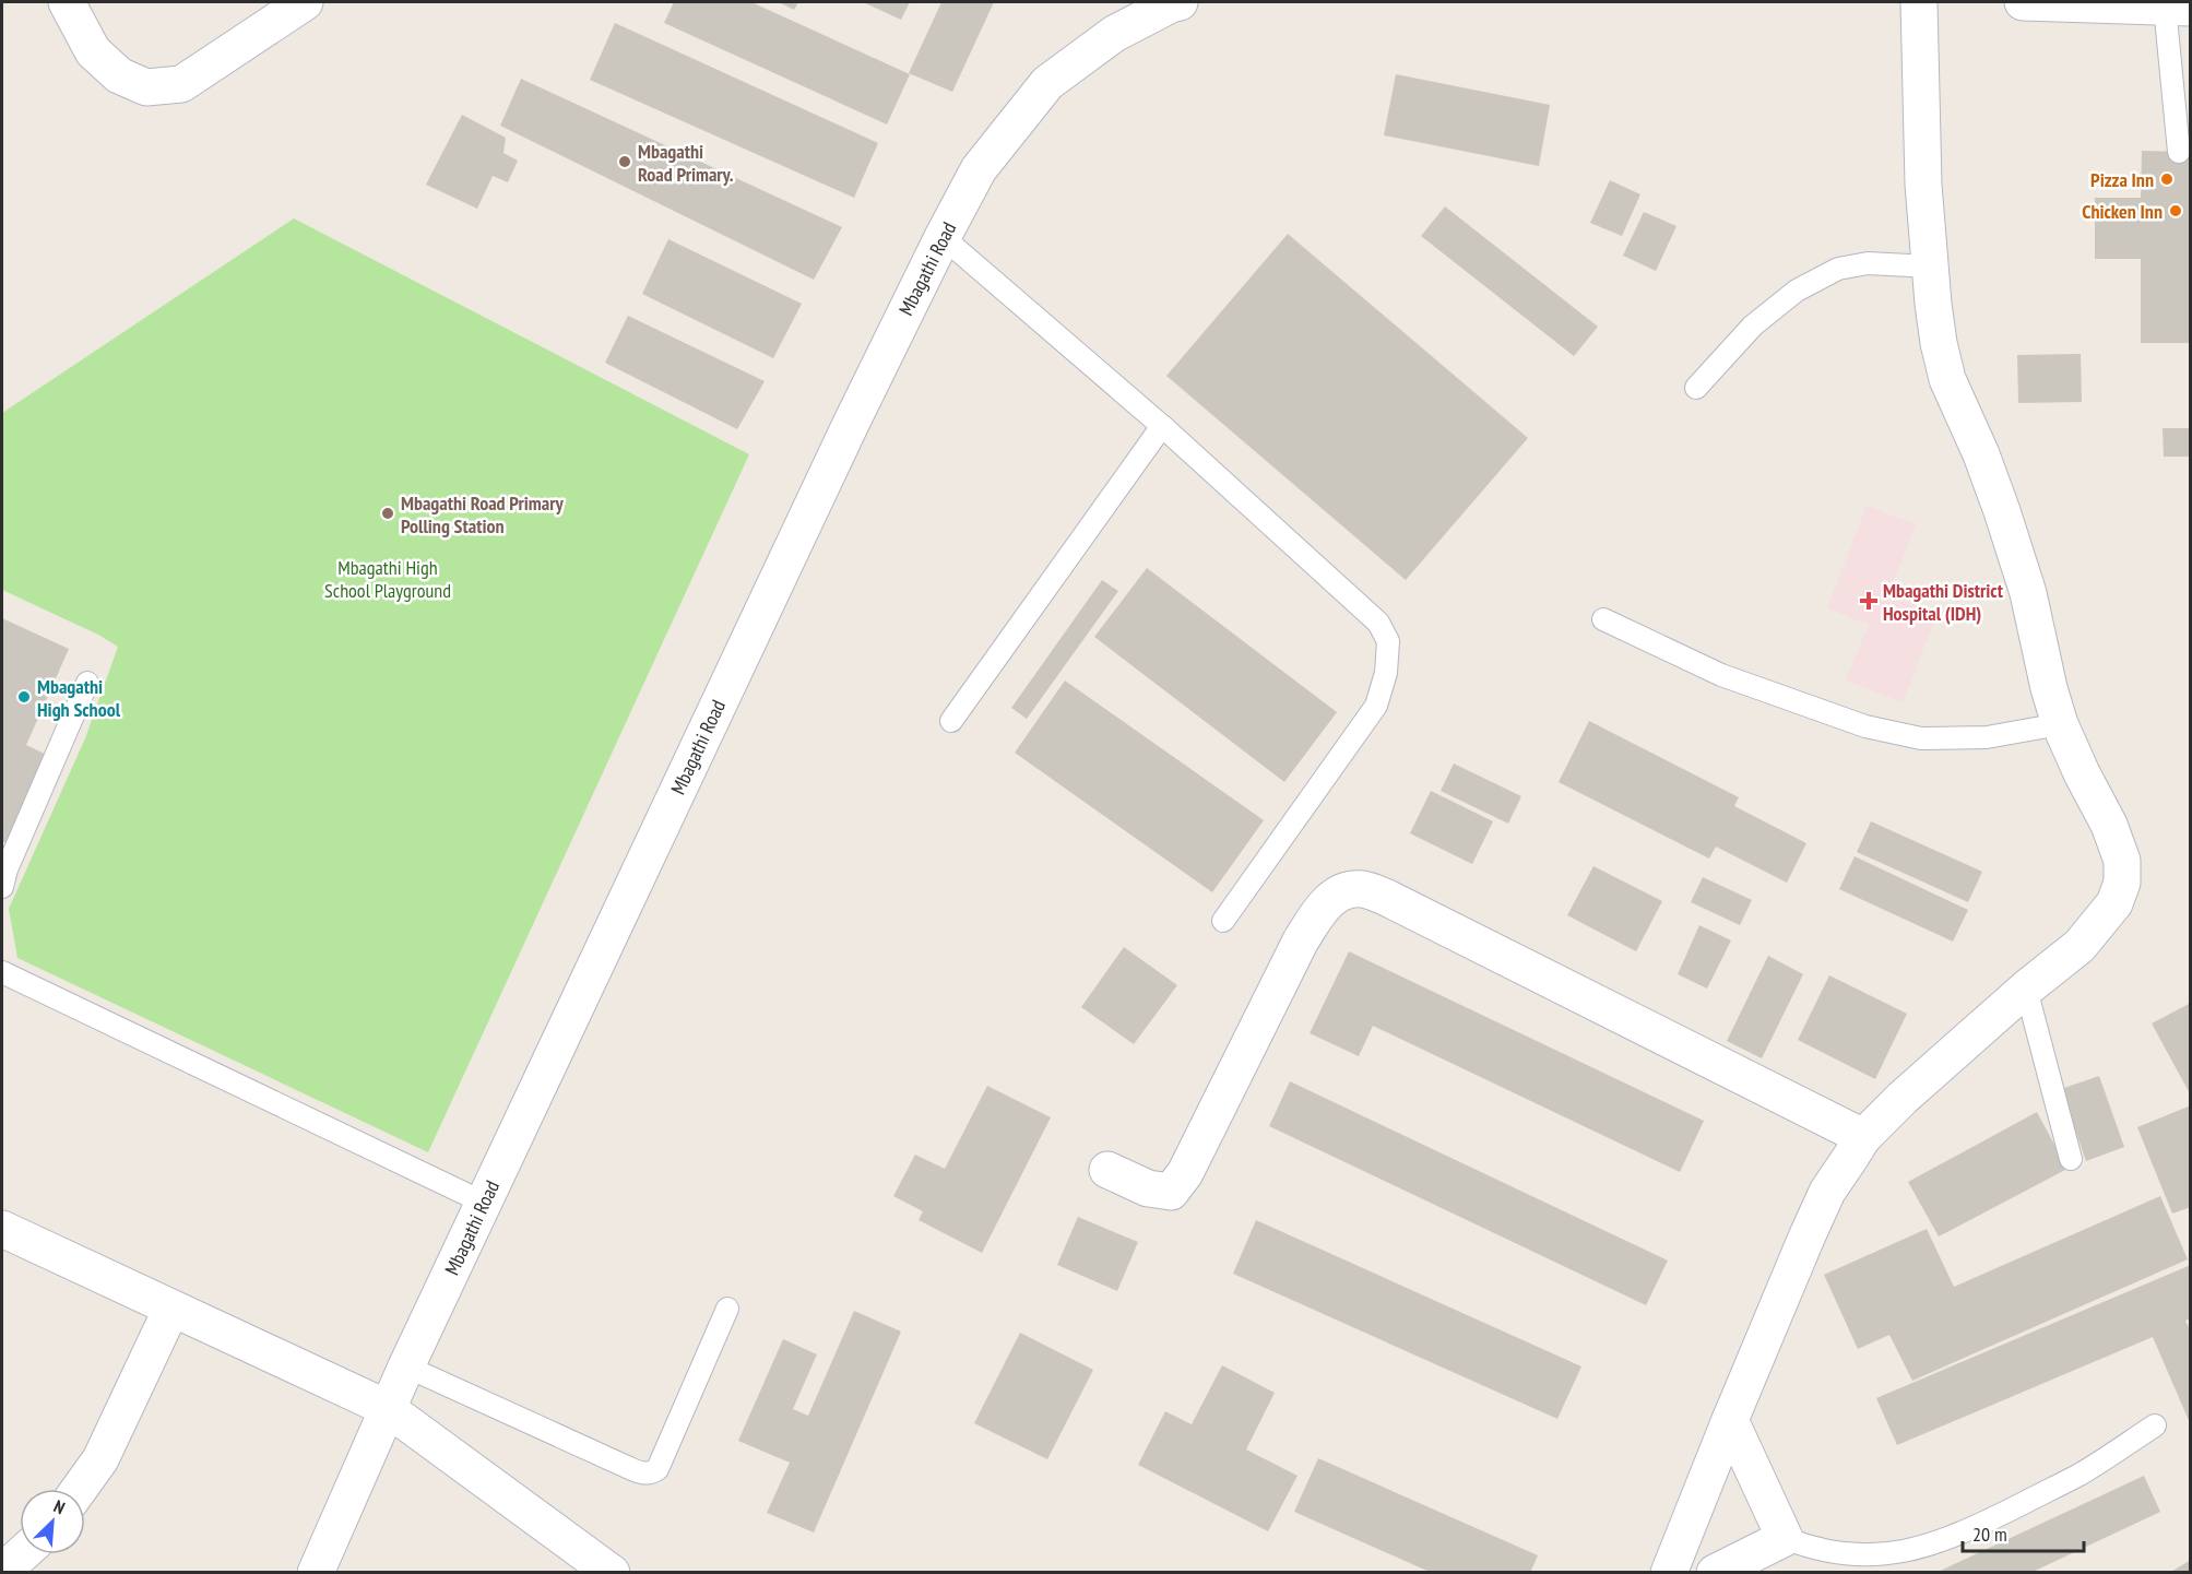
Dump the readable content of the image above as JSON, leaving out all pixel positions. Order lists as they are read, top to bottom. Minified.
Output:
{"streets":{"street":["Mbagathi Road"]},"parks":["Mbagathi High School Playground"],"places":{"other":["Mbagathi Road Primary.","Pizza Inn","Chicken Inn","Mbagathi Road Primary Polling Station","Mbagathi High School"],"health":["Mbagathi District Hospital (IDH)"]},"scale_bar":"20 m","north":"top right"}
